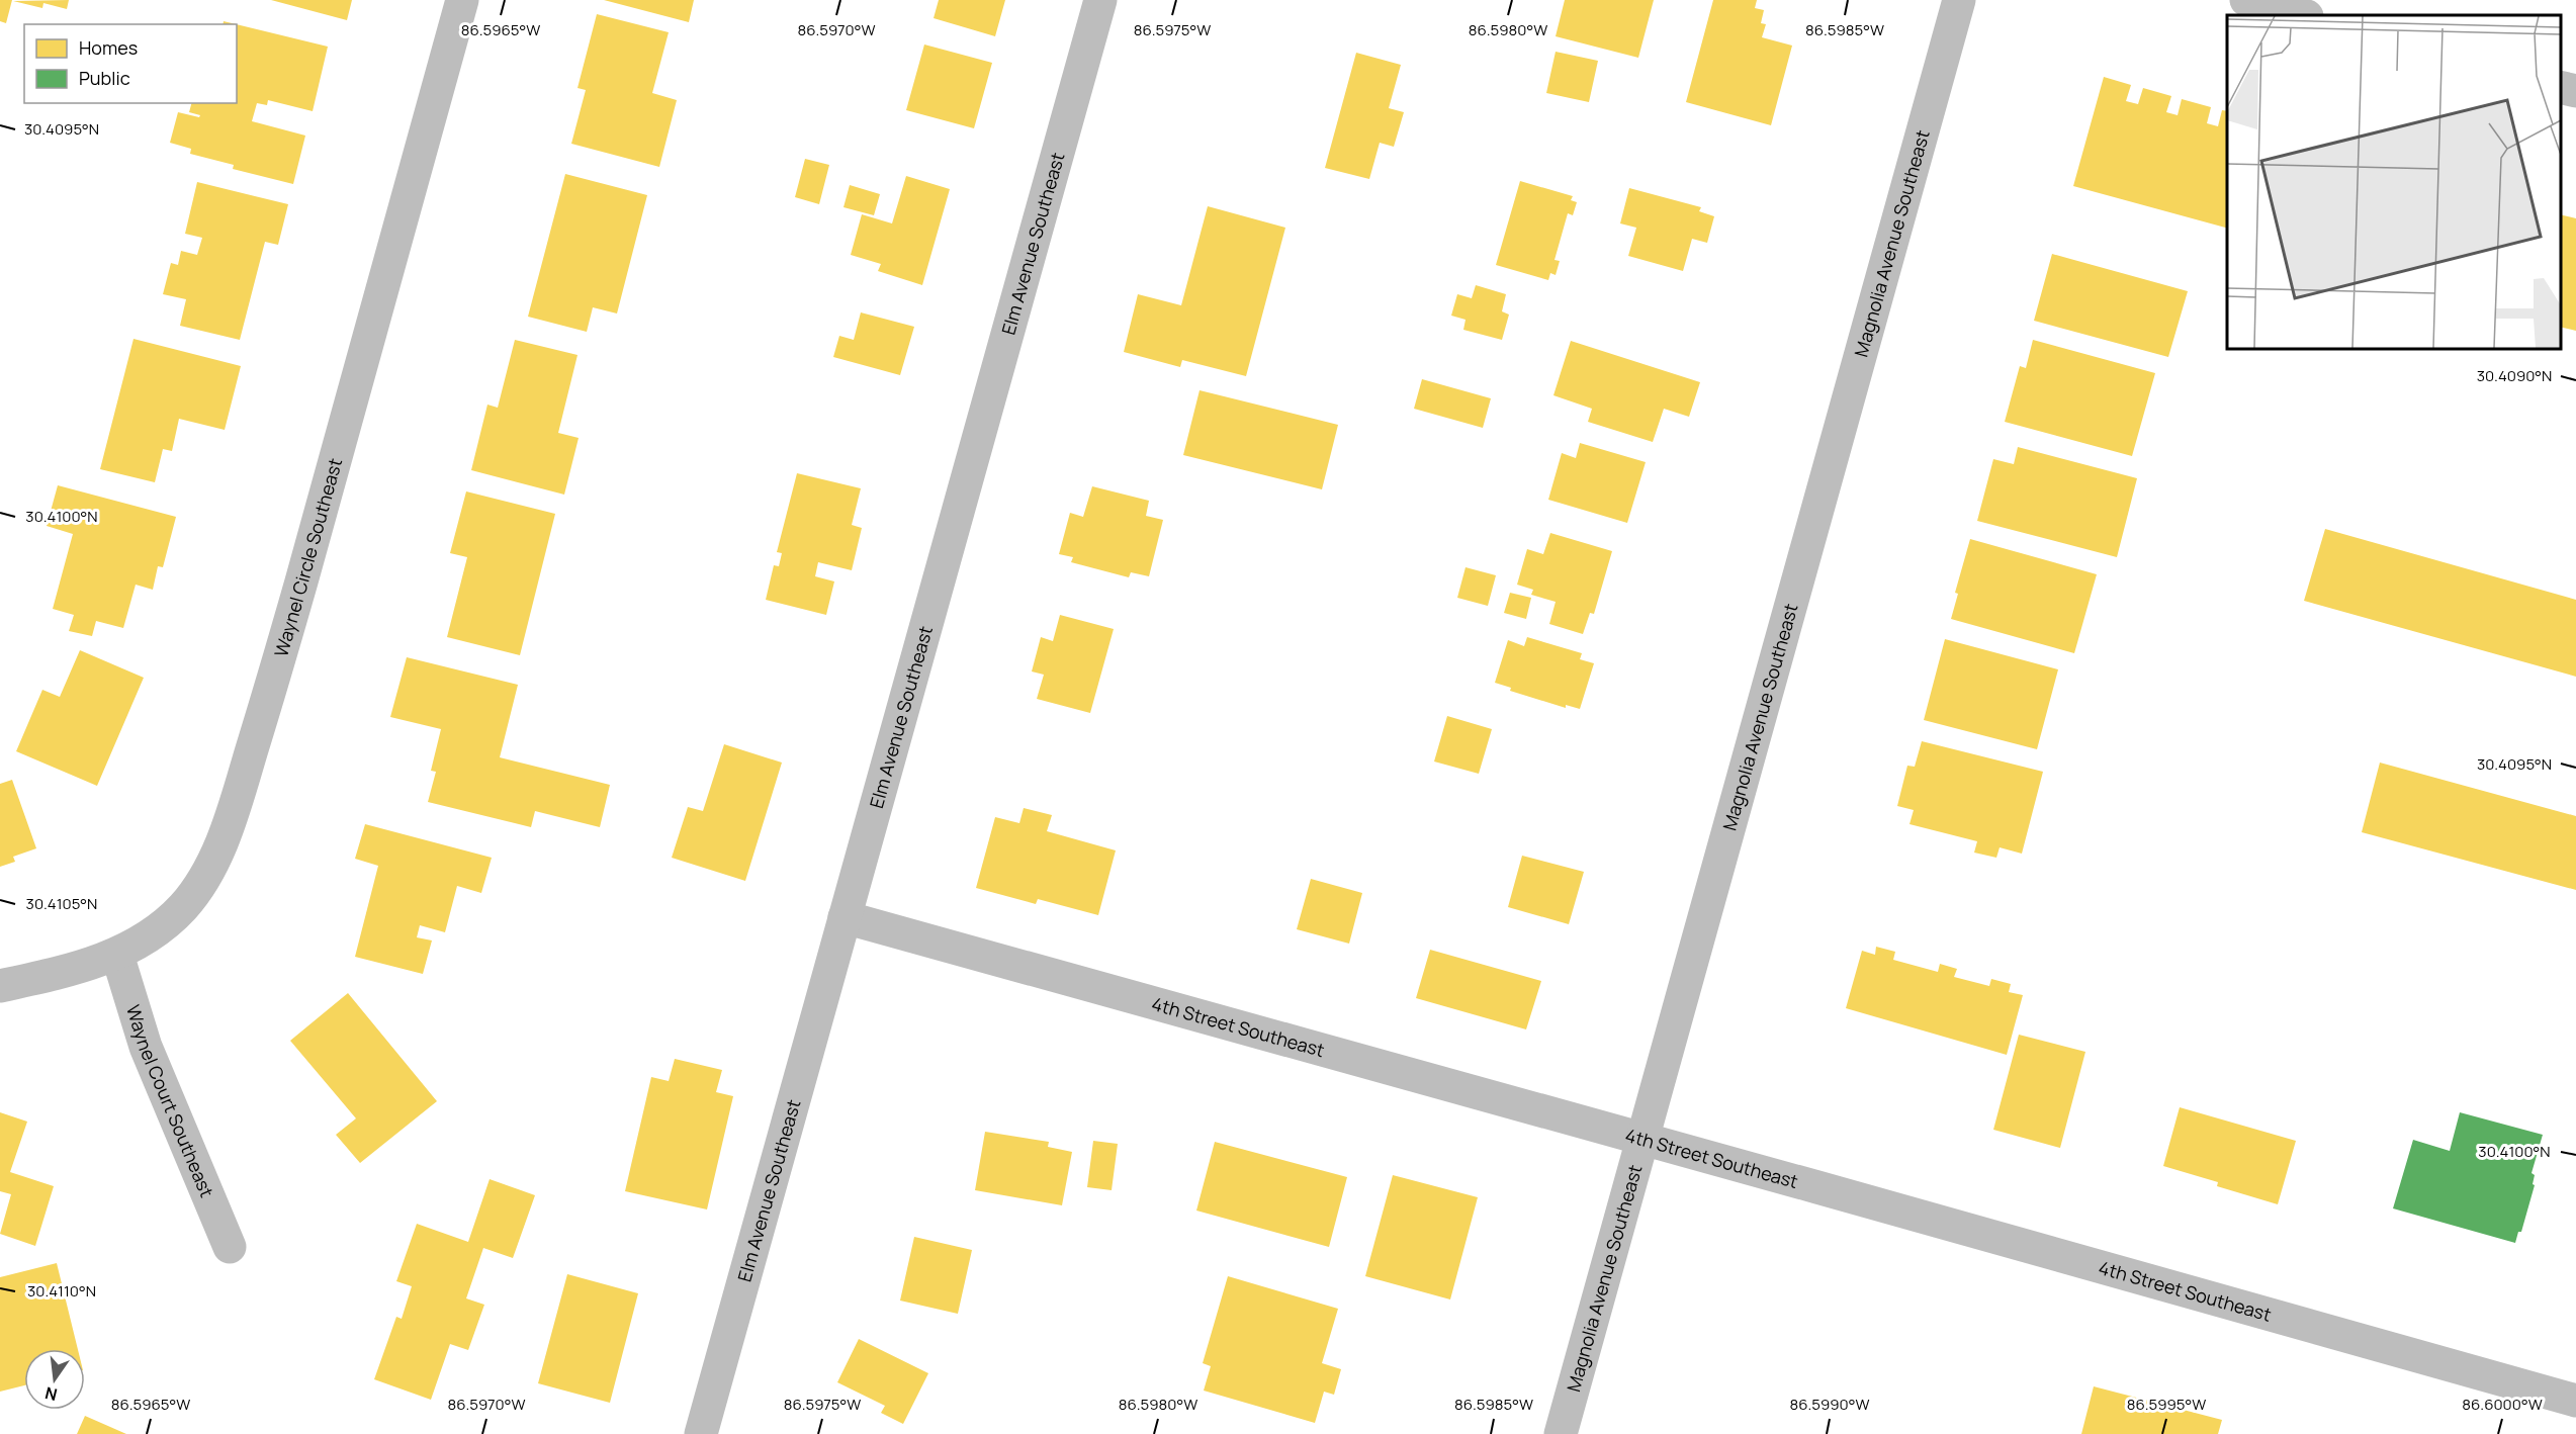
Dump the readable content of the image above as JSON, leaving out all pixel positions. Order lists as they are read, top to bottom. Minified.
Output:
{"streets":{"street":["Elm Avenue Southeast","Magnolia Avenue Southeast","Waynel Circle Southeast","4th Street Southeast","Waynel Court Southeast"]},"crossings":[["Elm Avenue Southeast","4th Street Southeast"],["Magnolia Avenue Southeast","4th Street Southeast"],["Waynel Circle Southeast","Waynel Court Southeast"]],"legend":["Homes","Public"],"north":"bottom","coordinates":["86.5965°W","86.5970°W","86.5975°W","86.5980°W","86.5985°W","30.4095°N","30.4090°N","30.4100°N","30.4105°N","30.4110°N","86.5990°W","86.5995°W","86.6000°W"]}
